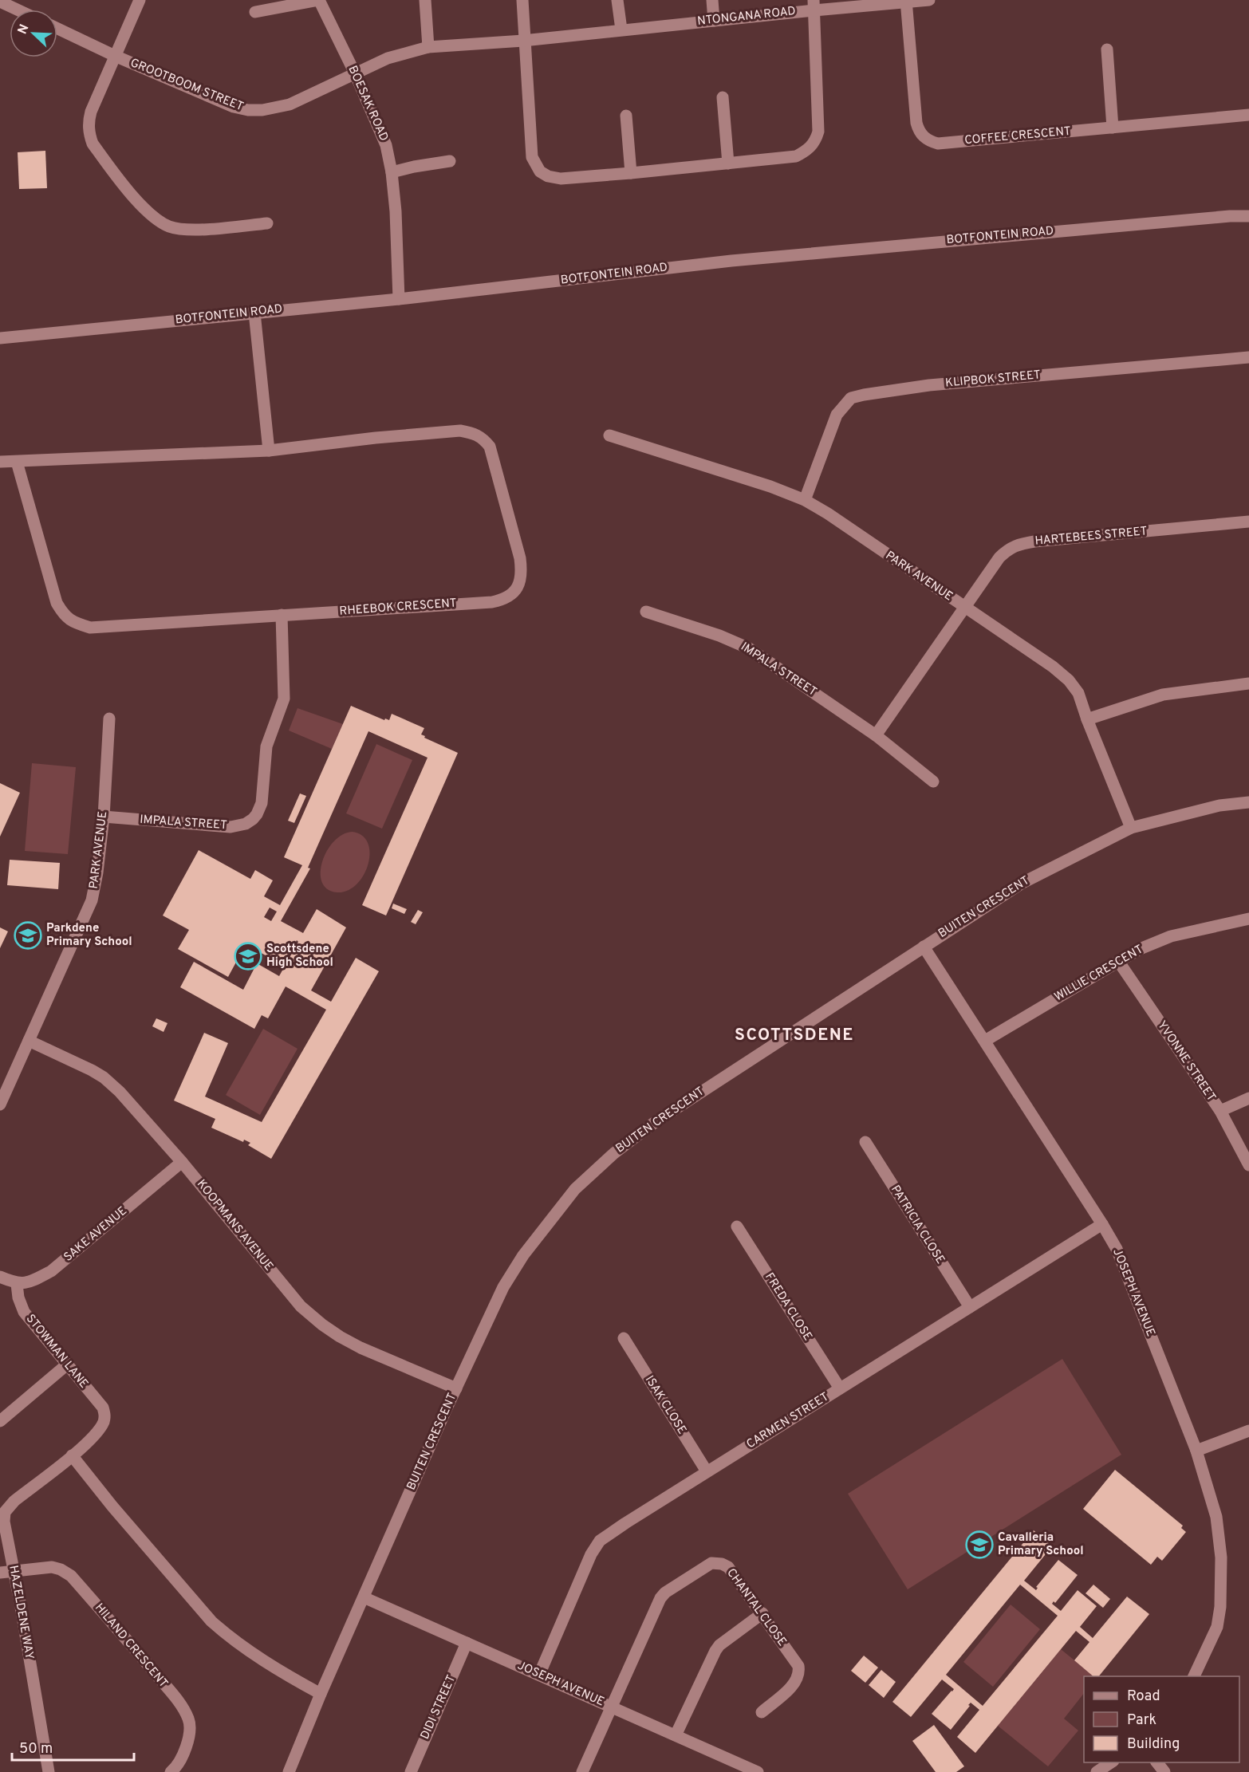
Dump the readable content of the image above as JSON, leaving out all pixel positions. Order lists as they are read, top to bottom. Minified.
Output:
{"streets":{"street":["NTONGANA ROAD","GROOTBOOM STREET","BOESAK ROAD","COFFEE CRESCENT","BOTFONTEIN ROAD","KLIPBOK STREET","HARTEBEES STREET","PARK AVENUE","RHEEBOK CRESCENT","IMPALA STREET","BUITEN CRESCENT","WILLIE CRESCENT","YVONNE STREET","PATRICIA CLOSE","KOOPMANS AVENUE","SAKE AVENUE","JOSEPH AVENUE","FREDA CLOSE","STOWMAN LANE","ISAK CLOSE","CARMEN STREET","CHANTAL CLOSE","HAZELDENE WAY","HILAND CRESCENT","DIDI STREET"]},"crossings":[["NTONGANA ROAD","GROOTBOOM STREET"],["NTONGANA ROAD","BOESAK ROAD"],["NTONGANA ROAD","COFFEE CRESCENT"],["GROOTBOOM STREET","BOESAK ROAD"],["BOESAK ROAD","BOTFONTEIN ROAD"],["KLIPBOK STREET","PARK AVENUE"],["HARTEBEES STREET","PARK AVENUE"],["PARK AVENUE","IMPALA STREET"],["PARK AVENUE","BUITEN CRESCENT"],["PARK AVENUE","KOOPMANS AVENUE"],["RHEEBOK CRESCENT","IMPALA STREET"],["BUITEN CRESCENT","KOOPMANS AVENUE"],["BUITEN CRESCENT","JOSEPH AVENUE"],["WILLIE CRESCENT","YVONNE STREET"],["WILLIE CRESCENT","JOSEPH AVENUE"],["PATRICIA CLOSE","CARMEN STREET"],["KOOPMANS AVENUE","SAKE AVENUE"],["SAKE AVENUE","STOWMAN LANE"],["JOSEPH AVENUE","CARMEN STREET"],["JOSEPH AVENUE","CHANTAL CLOSE"],["JOSEPH AVENUE","DIDI STREET"],["FREDA CLOSE","CARMEN STREET"],["STOWMAN LANE","HAZELDENE WAY"],["ISAK CLOSE","CARMEN STREET"],["HAZELDENE WAY","HILAND CRESCENT"]],"districts":["SCOTTSDENE"],"places":{"school or university":["Parkdene Primary School","Scottsdene High School","Cavalleria Primary School"]},"legend":["Road","Park","Building"],"scale_bar":"50 m","north":"top left"}
